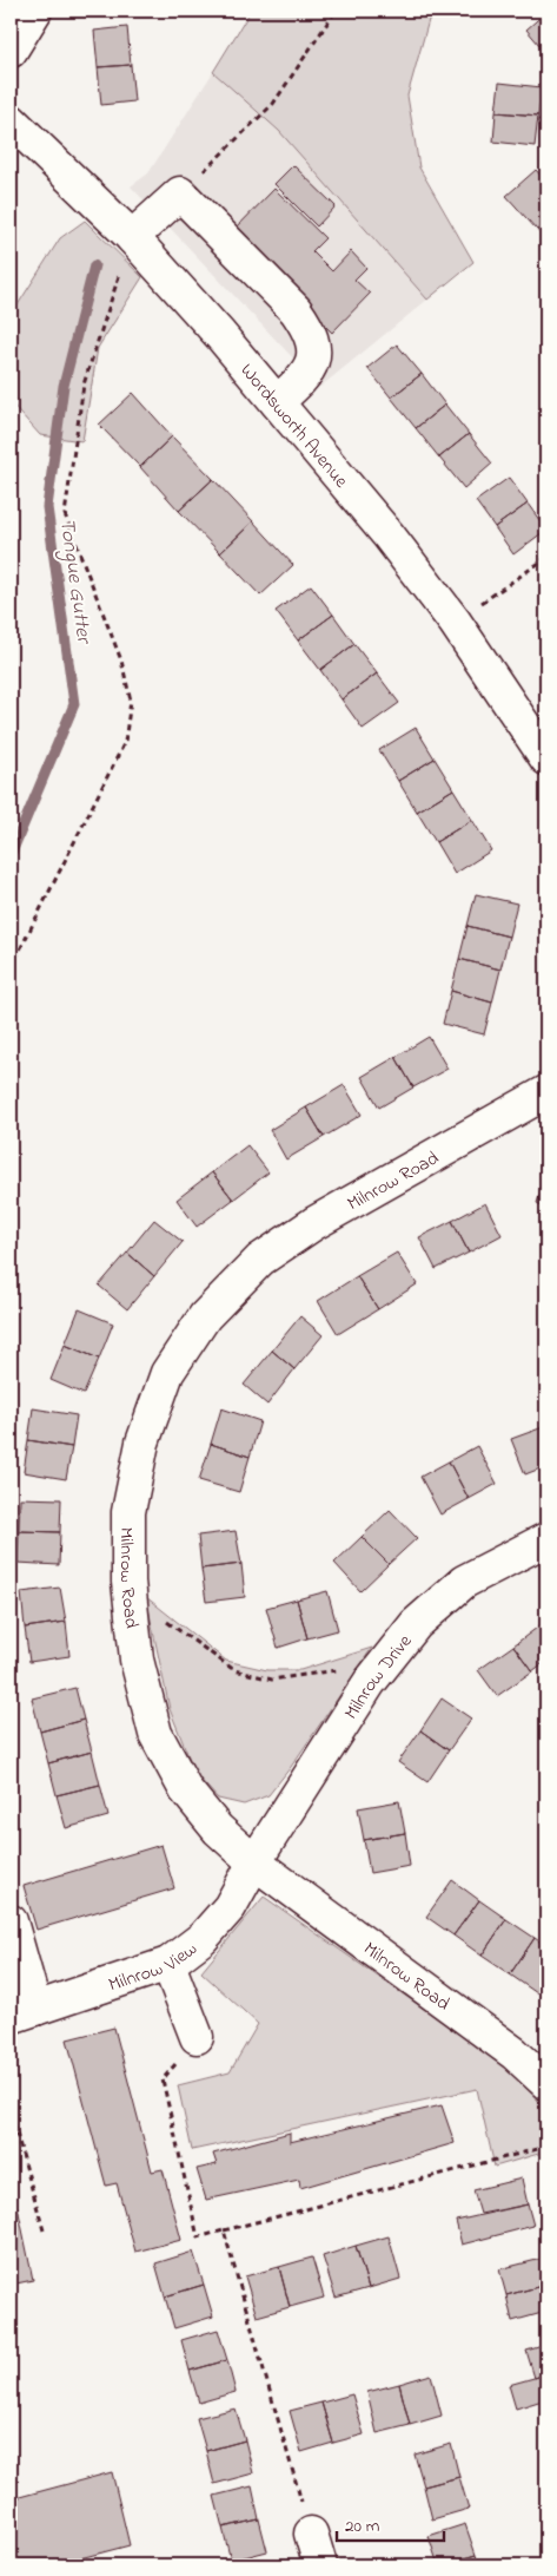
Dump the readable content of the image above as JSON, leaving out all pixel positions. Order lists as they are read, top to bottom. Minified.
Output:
{"streets":{"street":["Wordsworth Avenue","Milnrow Road","Milnrow Drive","Milnrow View"]},"crossings":[["Milnrow Road","Milnrow Drive"],["Milnrow Road","Milnrow View"],["Milnrow Drive","Milnrow View"]],"water":["Tongue Gutter"],"scale_bar":"20 m"}
